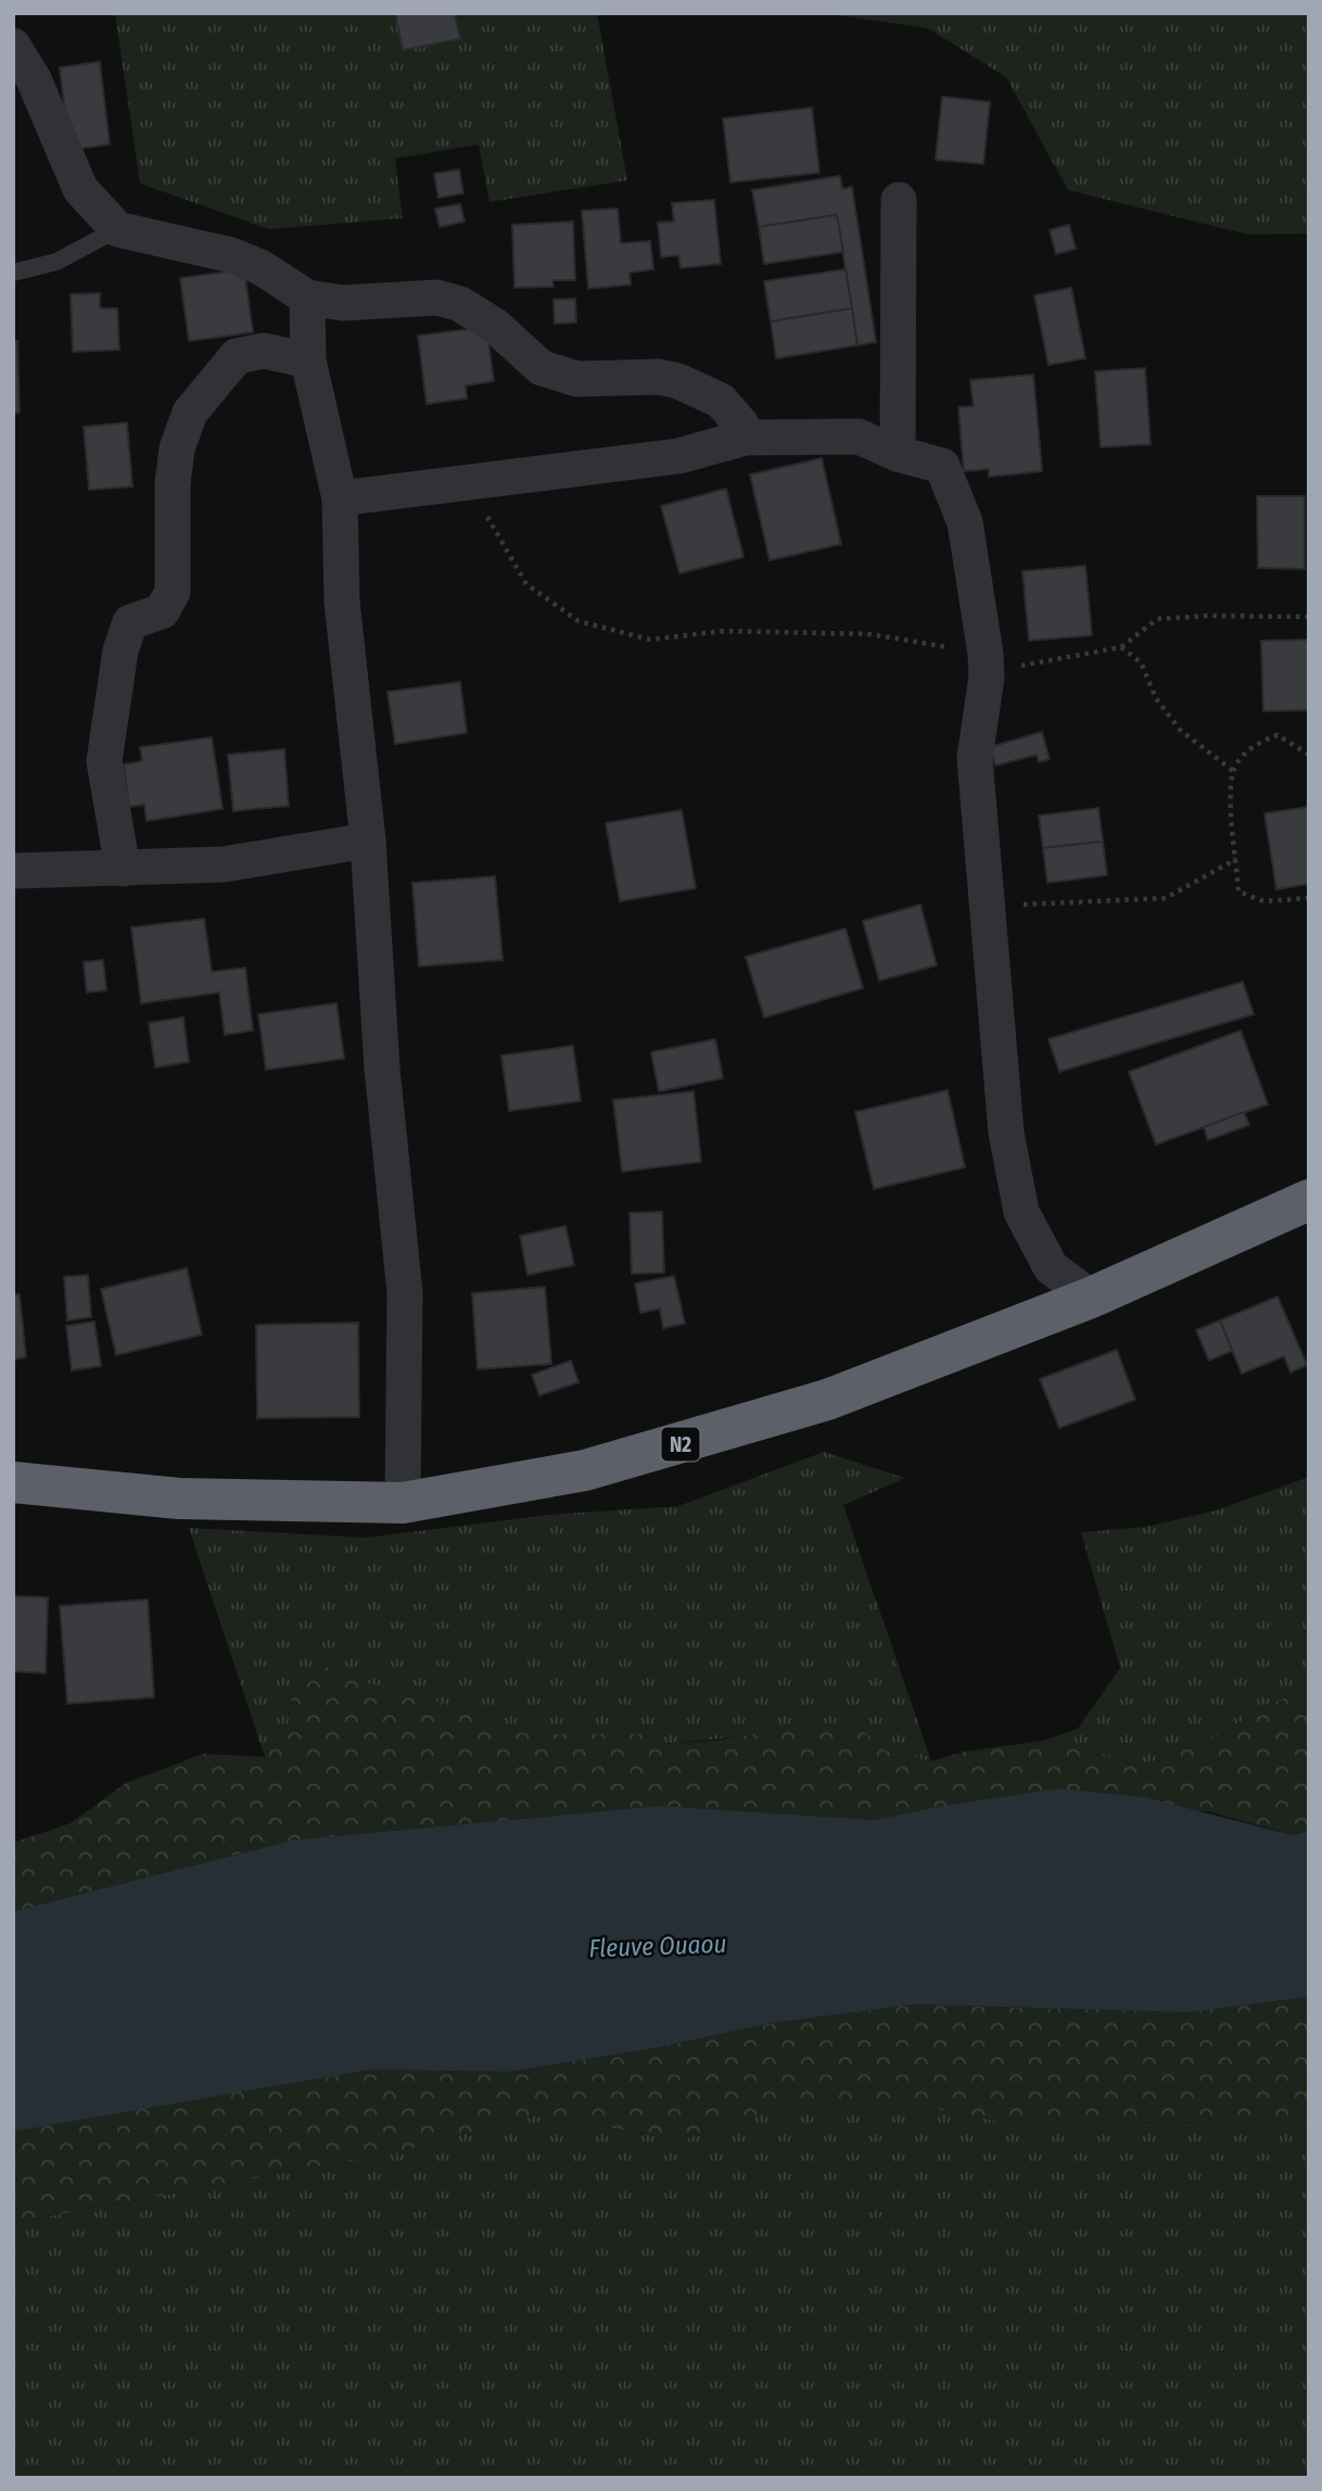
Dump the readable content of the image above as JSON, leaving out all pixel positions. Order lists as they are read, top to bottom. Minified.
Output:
{"streets":{"highway":["N2"]},"water":["Fleuve Ouaou"]}
